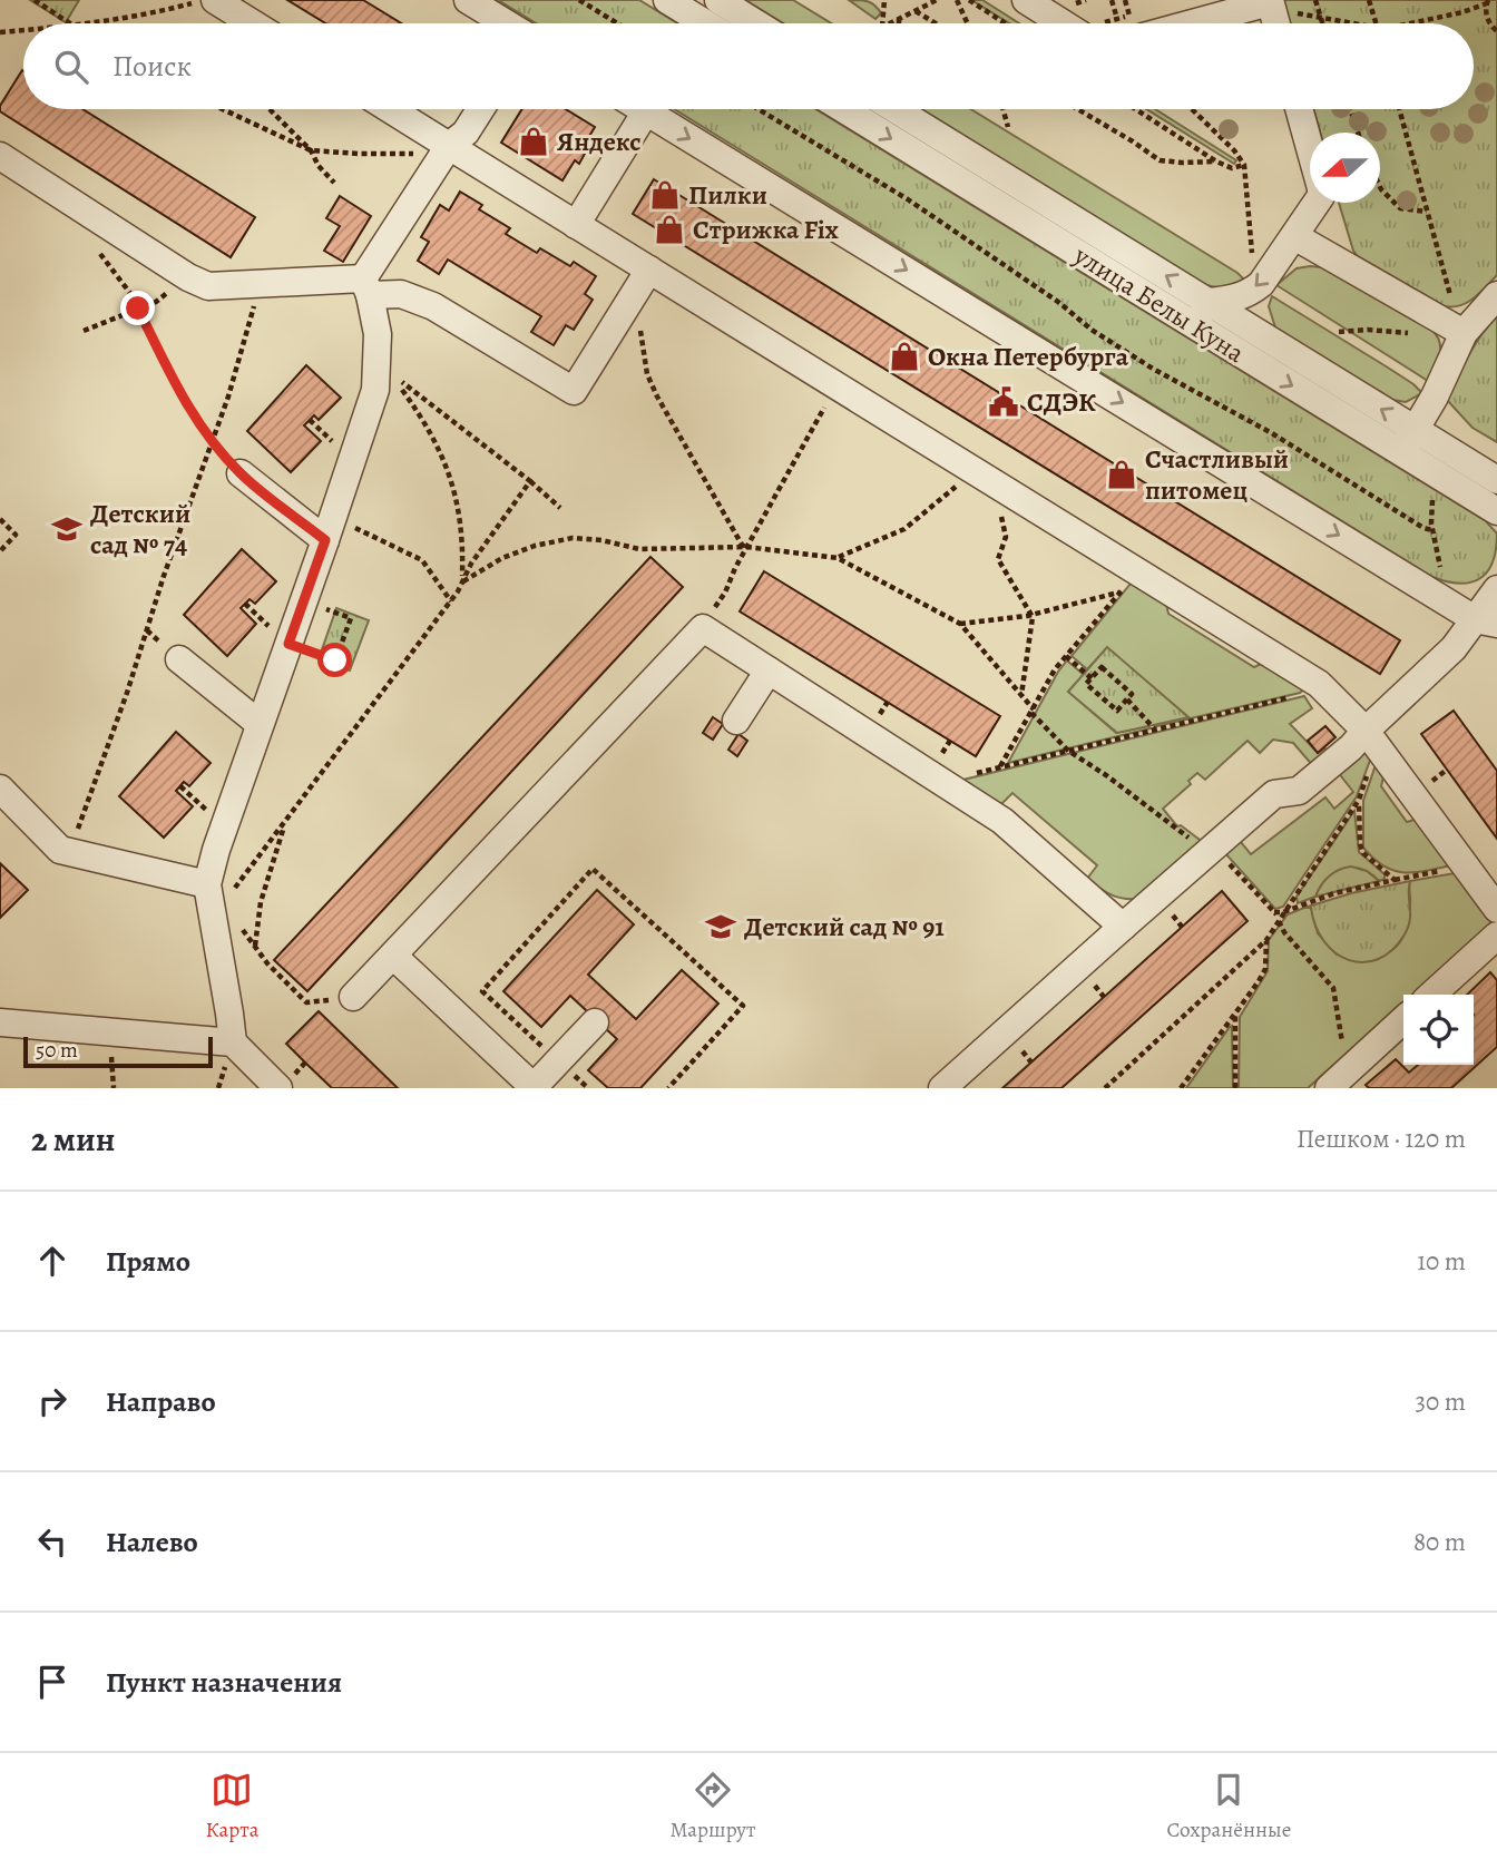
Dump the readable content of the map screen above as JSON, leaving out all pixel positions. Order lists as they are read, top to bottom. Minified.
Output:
{"streets":{"street":["улица Белы Куна"]},"places":{"shop":["Яндекс","Пилки","Стрижка Fix","Окна Петербурга","Счастливый питомец"],"public building":["СДЭК"],"school or university":["Детский сад № 74","Детский сад № 91"]},"scale_bar":"50 m","north":"left","page":{"search":"Поиск","scale":"50 m","heading":["2 мин","Пешком · 120 m"],"list":[["Прямо","10 m"],["Направо","30 m"],["Налево","80 m"],"Пункт назначения"],"nav":["Карта","Маршрут","Сохранённые"]}}
